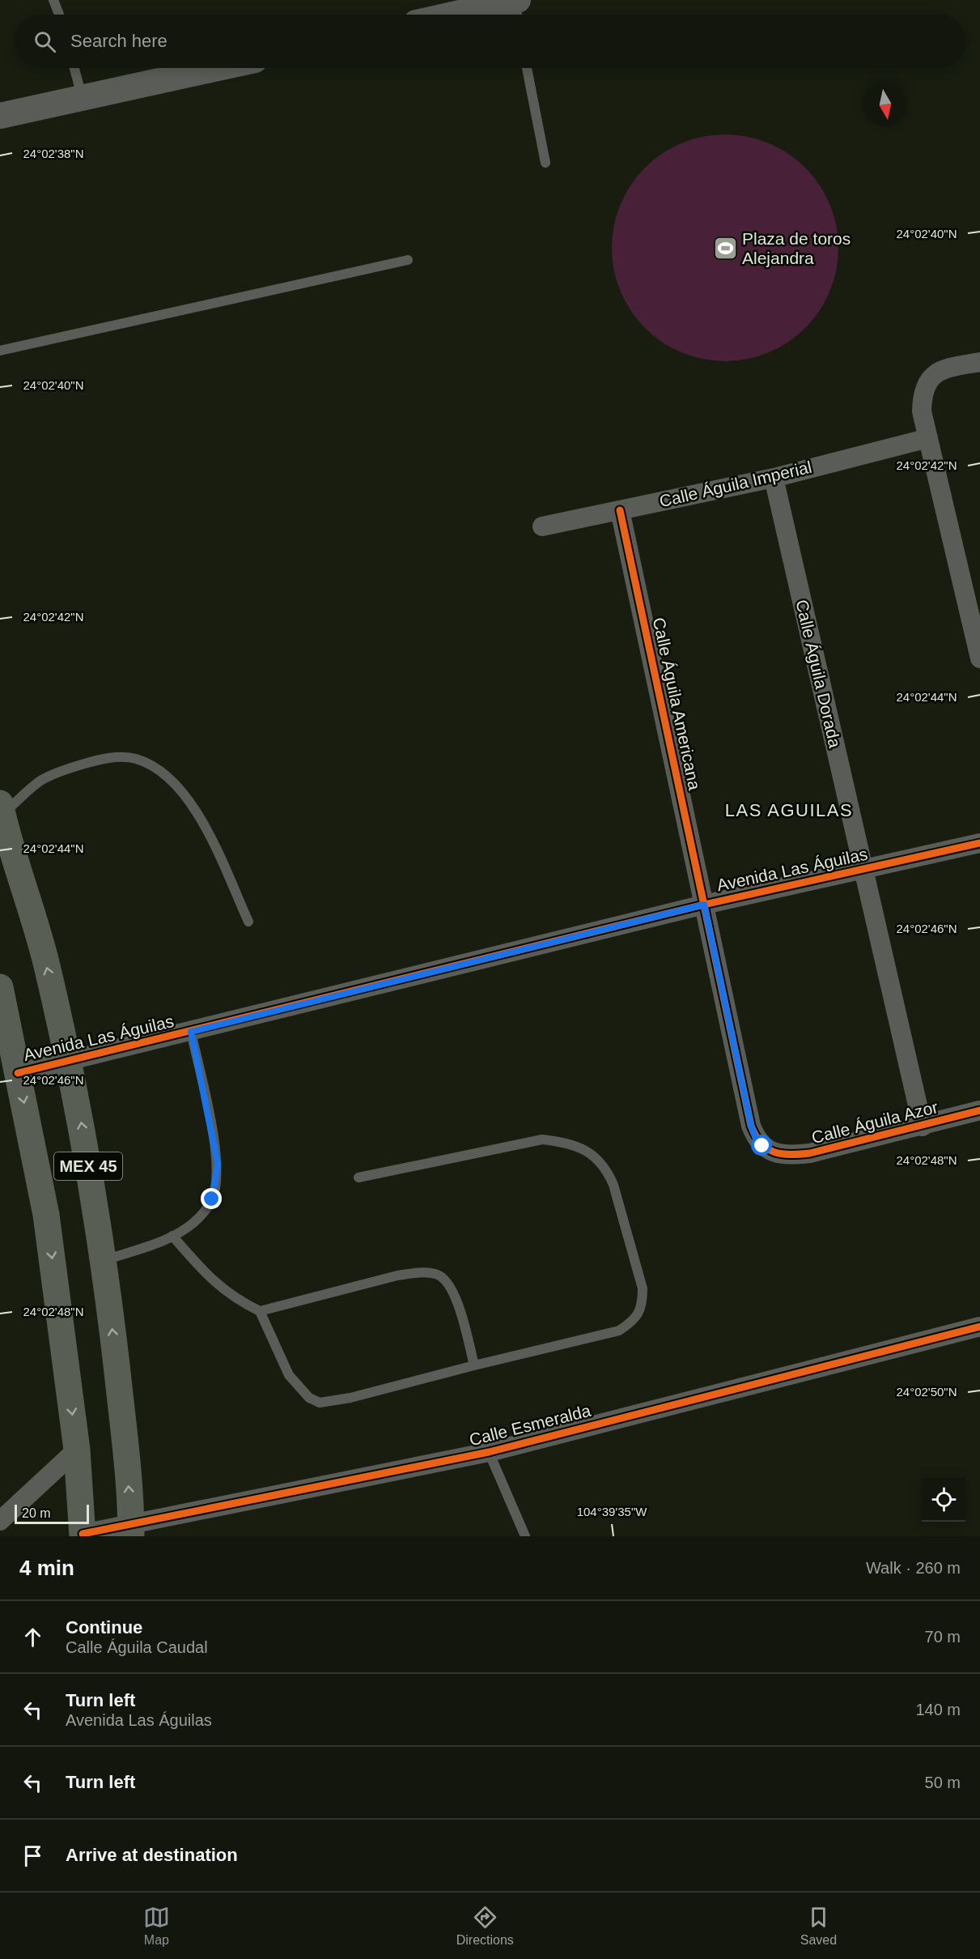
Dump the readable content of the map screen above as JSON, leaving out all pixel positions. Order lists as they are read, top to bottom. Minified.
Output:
{"streets":{"main road":["MEX 45"],"street":["Calle Águila Imperial","Calle Águila Dorada","Calle Águila Americana","Avenida Las Águilas","Calle Águila Azor","Calle Esmeralda"]},"crossings":[["Calle Águila Imperial","Calle Águila Dorada"],["Calle Águila Imperial","Calle Águila Americana"],["Calle Águila Dorada","Avenida Las Águilas"],["Calle Águila Dorada","Calle Águila Azor"],["Calle Águila Americana","Avenida Las Águilas"],["Calle Águila Americana","Calle Águila Azor"],["Avenida Las Águilas","MEX 45"],["MEX 45","Calle Esmeralda"]],"districts":["LAS AGUILAS"],"places":{"sports":["Plaza de toros Alejandra"]},"scale_bar":"20 m","north":"bottom","page":{"search":"Search here","scale":"20 m","heading":["4 min","Walk · 260 m"],"list":[["Continue","Calle Águila Caudal","70 m"],["Turn left","Avenida Las Águilas","140 m"],["Turn left","50 m"],"Arrive at destination"],"nav":["Map","Directions","Saved"]},"coordinates":["24°02'38\"N","24°02'40\"N","24°02'42\"N","24°02'44\"N","24°02'46\"N","24°02'48\"N","24°02'50\"N","104°39'35\"W"]}
